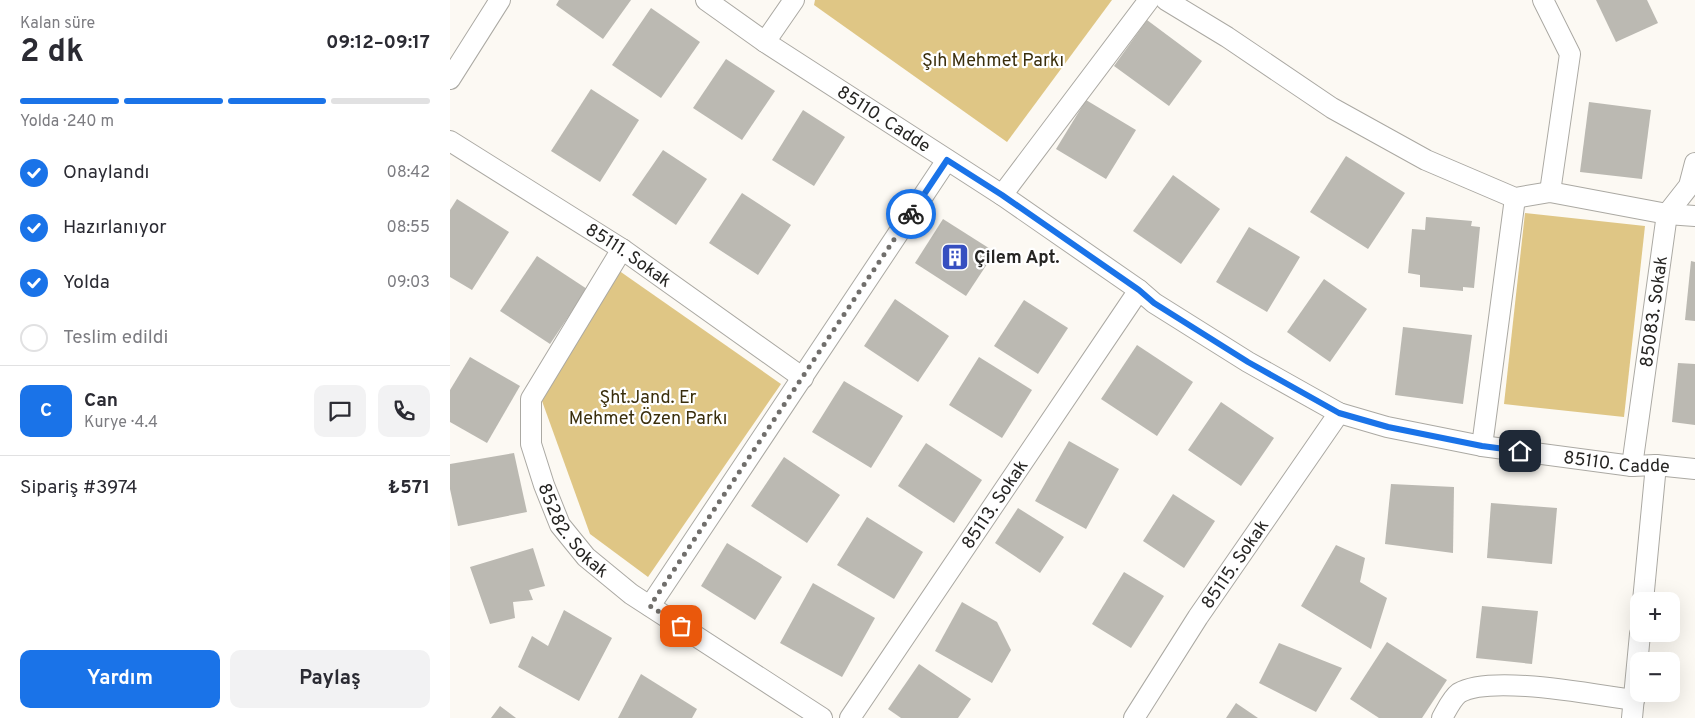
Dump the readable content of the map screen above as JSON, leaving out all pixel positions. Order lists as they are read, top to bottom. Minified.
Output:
{"streets":{"street":["85110. Cadde","85111. Sokak","85083. Sokak","85113. Sokak","85282. Sokak","85115. Sokak"]},"crossings":[["85110. Cadde","85083. Sokak"],["85110. Cadde","85113. Sokak"],["85110. Cadde","85115. Sokak"],["85111. Sokak","85282. Sokak"]],"parks":["Şıh Mehmet Parkı","Şht.Jand. Er Mehmet Özen Parkı"],"places":{"building":["Çilem Apt."]},"page":{"heading":["2 dk","Kalan süre","09:12–09:17"],"panel":["Can","Kurye · 4.4","Sipariş #3974","₺571"],"bar":"Yolda · 240 m","list":[["Onaylandı","08:42"],["Hazırlanıyor","08:55"],["Yolda","09:03"],"Teslim edildi"],"round":"C","map_buttons":["+","−"],"buttons":["Yardım","Paylaş"]}}
